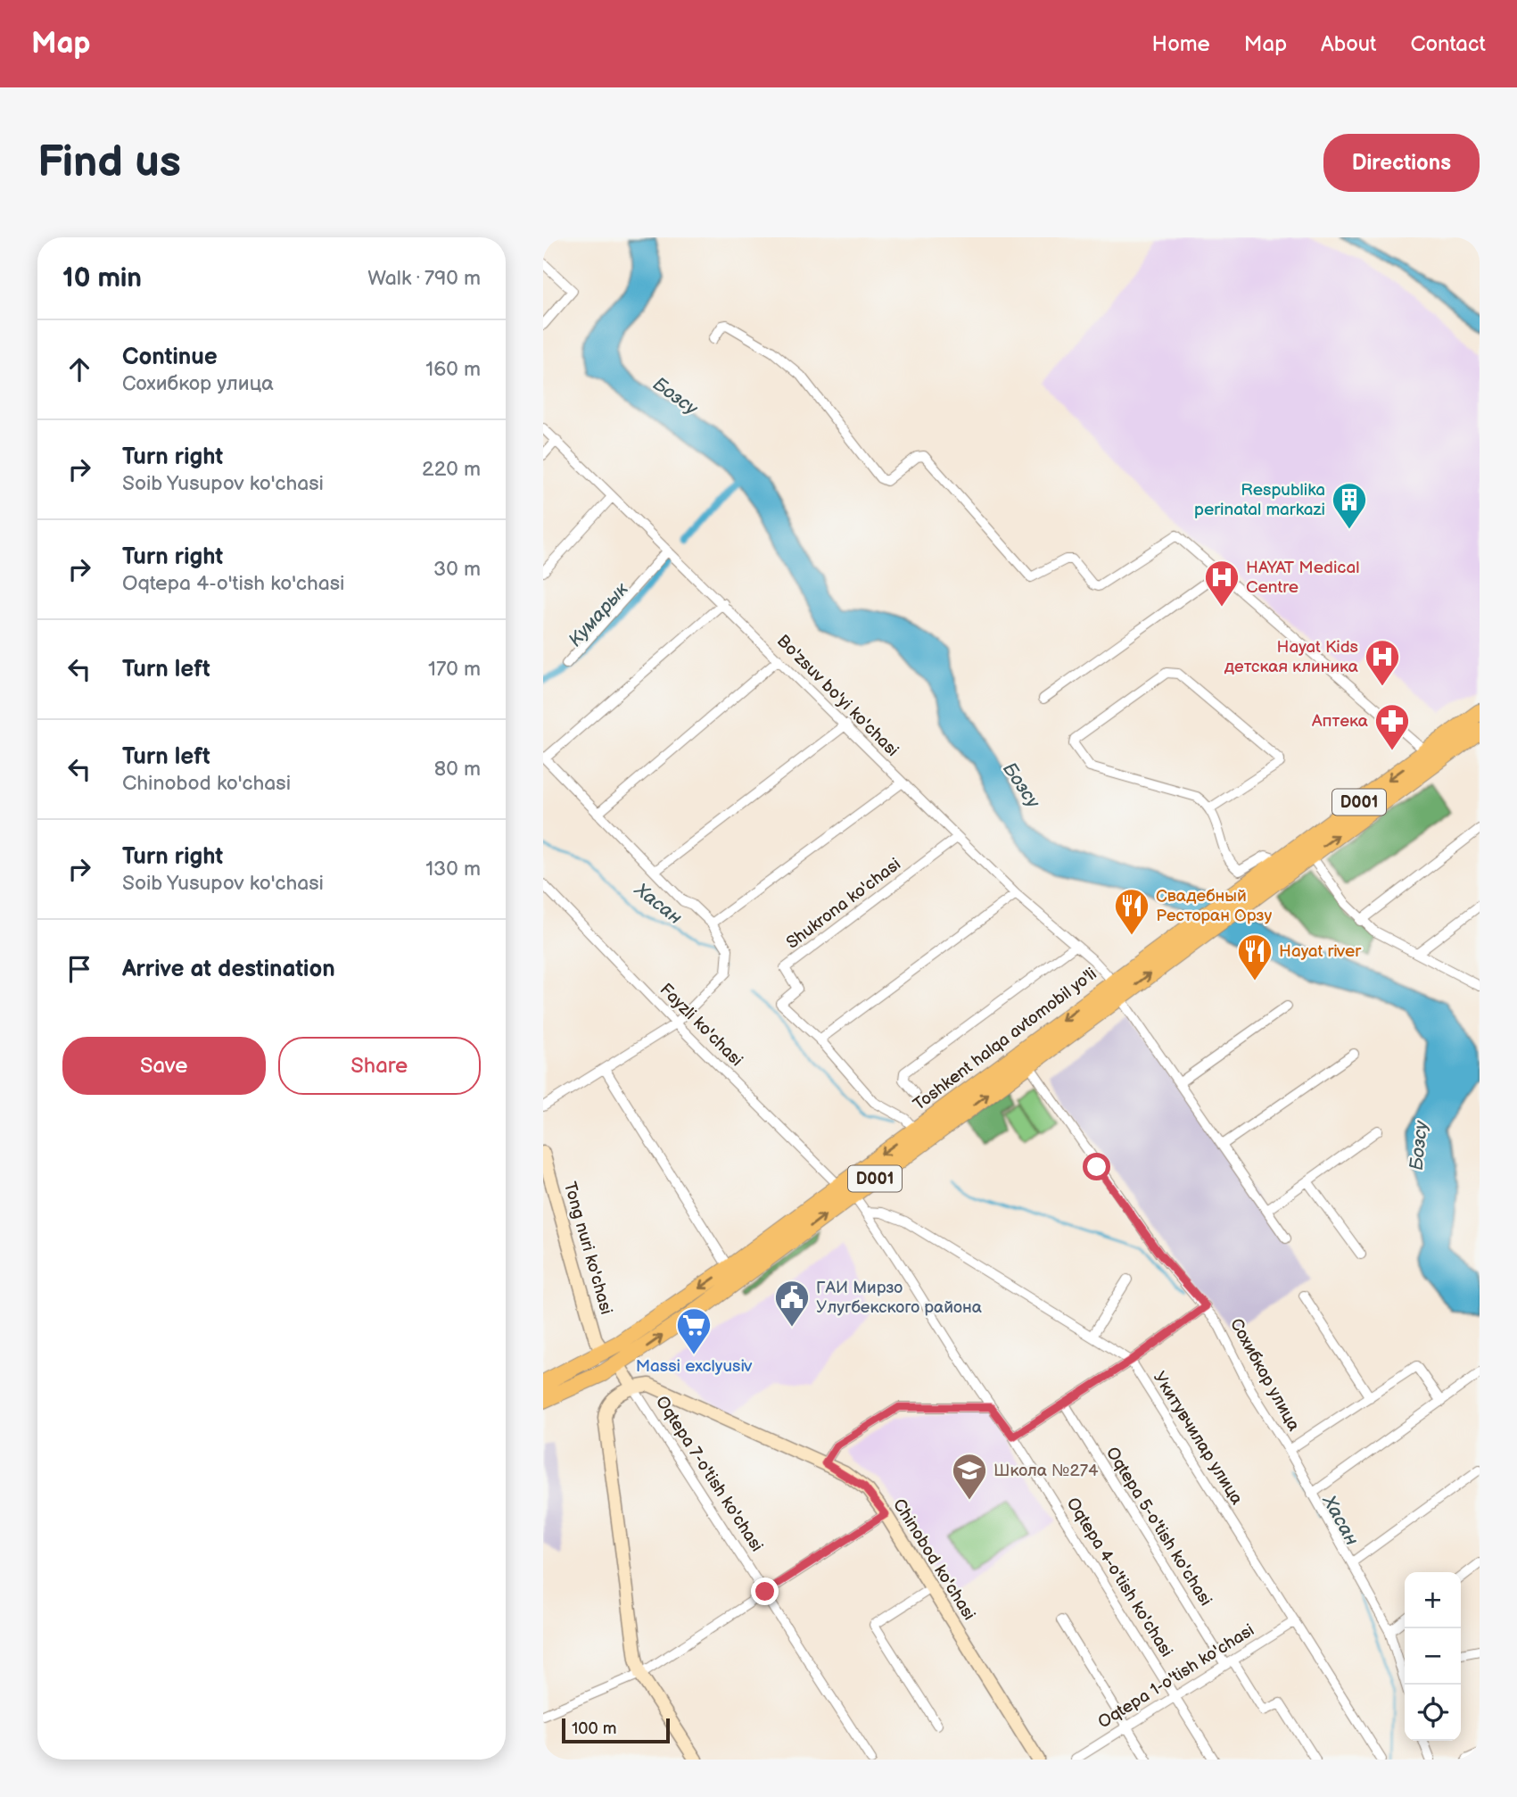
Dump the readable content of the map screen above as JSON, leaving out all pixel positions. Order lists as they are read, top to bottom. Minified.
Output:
{"streets":{"highway":["D001","Toshkent halqa avtomobil yo'li"],"street":["Bo'zsuv bo'yi ko'chasi","Shukrona ko'chasi","Fayzli ko'chasi","Tong nuri ko'chasi","Сохибкор улица","Укитувчилар улица","Oqtepa 7-o'tish ko'chasi","Oqtepa 5-o'tish ko'chasi","Chinobod ko'chasi","Oqtepa 4-o'tish ko'chasi","Oqtepa 1-o'tish ko'chasi"]},"crossings":[["Bo'zsuv bo'yi ko'chasi","Shukrona ko'chasi"],["Bo'zsuv bo'yi ko'chasi","Toshkent halqa avtomobil yo'li"],["Shukrona ko'chasi","Toshkent halqa avtomobil yo'li"],["Fayzli ko'chasi","Toshkent halqa avtomobil yo'li"],["Toshkent halqa avtomobil yo'li","Tong nuri ko'chasi"],["Toshkent halqa avtomobil yo'li","Сохибкор улица"],["Toshkent halqa avtomobil yo'li","Oqtepa 7-o'tish ko'chasi"],["Toshkent halqa avtomobil yo'li","Oqtepa 4-o'tish ko'chasi"],["Укитувчилар улица","Oqtepa 4-o'tish ko'chasi"],["Укитувчилар улица","Oqtepa 1-o'tish ko'chasi"],["Oqtepa 7-o'tish ko'chasi","Chinobod ko'chasi"],["Oqtepa 5-o'tish ko'chasi","Oqtepa 1-o'tish ko'chasi"],["Oqtepa 4-o'tish ko'chasi","Oqtepa 1-o'tish ko'chasi"]],"water":["Бозсу","Кумарык","Хасан"],"places":{"building":["Respublika perinatal markazi"],"hospital":["HAYAT Medical Centre","Hayat Kids детская клиника"],"pharmacy":["Аптека"],"restaurant":["Свадебный Ресторан Орзу","Hayat river"],"public building":["ГАИ Мирзо Улугбекского района"],"supermarket":["Massi exclyusiv"],"school or university":["Школа №274"]},"scale_bar":"100 m","page":{"header":"Map","nav":["Home","Map","About","Contact"],"buttons":["Directions",["Save","Share"]],"title":"Find us","heading":["10 min","Walk · 790 m"],"list":[["Continue","Сохибкор улица","160 m"],["Turn right","Soib Yusupov ko'chasi","220 m"],["Turn right","Oqtepa 4-o'tish ko'chasi","30 m"],["Turn left","170 m"],["Turn left","Chinobod ko'chasi","80 m"],["Turn right","Soib Yusupov ko'chasi","130 m"],"Arrive at destination"],"map_buttons":["+","−"],"scale":"100 m"}}
